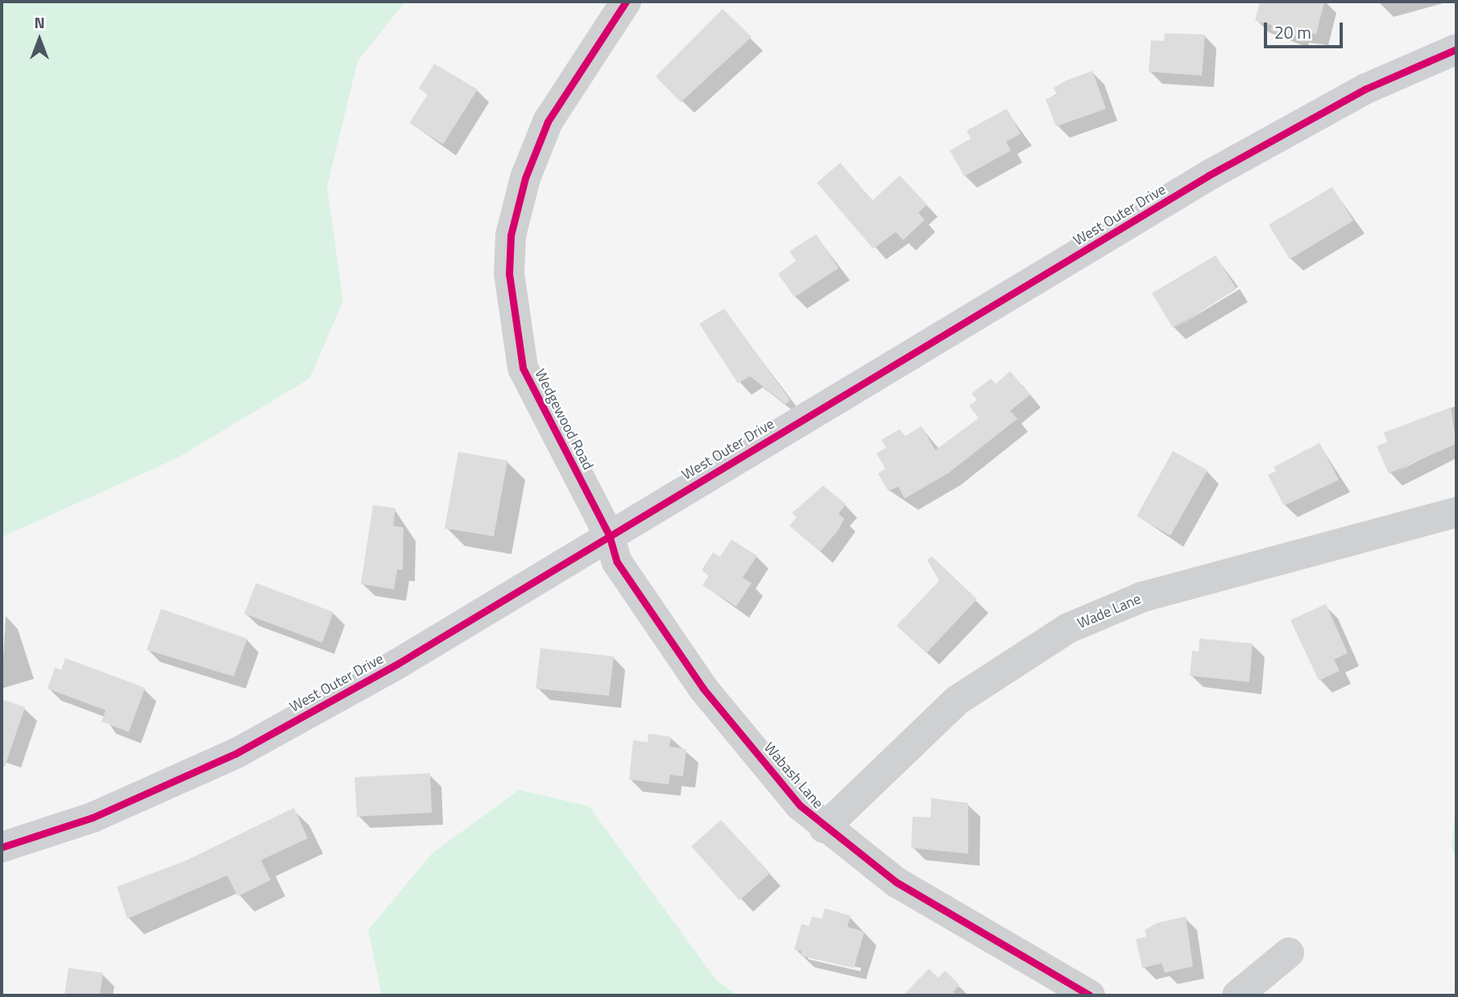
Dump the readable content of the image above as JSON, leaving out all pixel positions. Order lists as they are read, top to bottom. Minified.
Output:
{"streets":{"street":["West Outer Drive","Wedgewood Road","Wade Lane","Wabash Lane"]},"crossings":[["West Outer Drive","Wedgewood Road"],["West Outer Drive","Wabash Lane"],["Wedgewood Road","Wabash Lane"],["Wade Lane","Wabash Lane"]],"scale_bar":"20 m","north":"top"}
